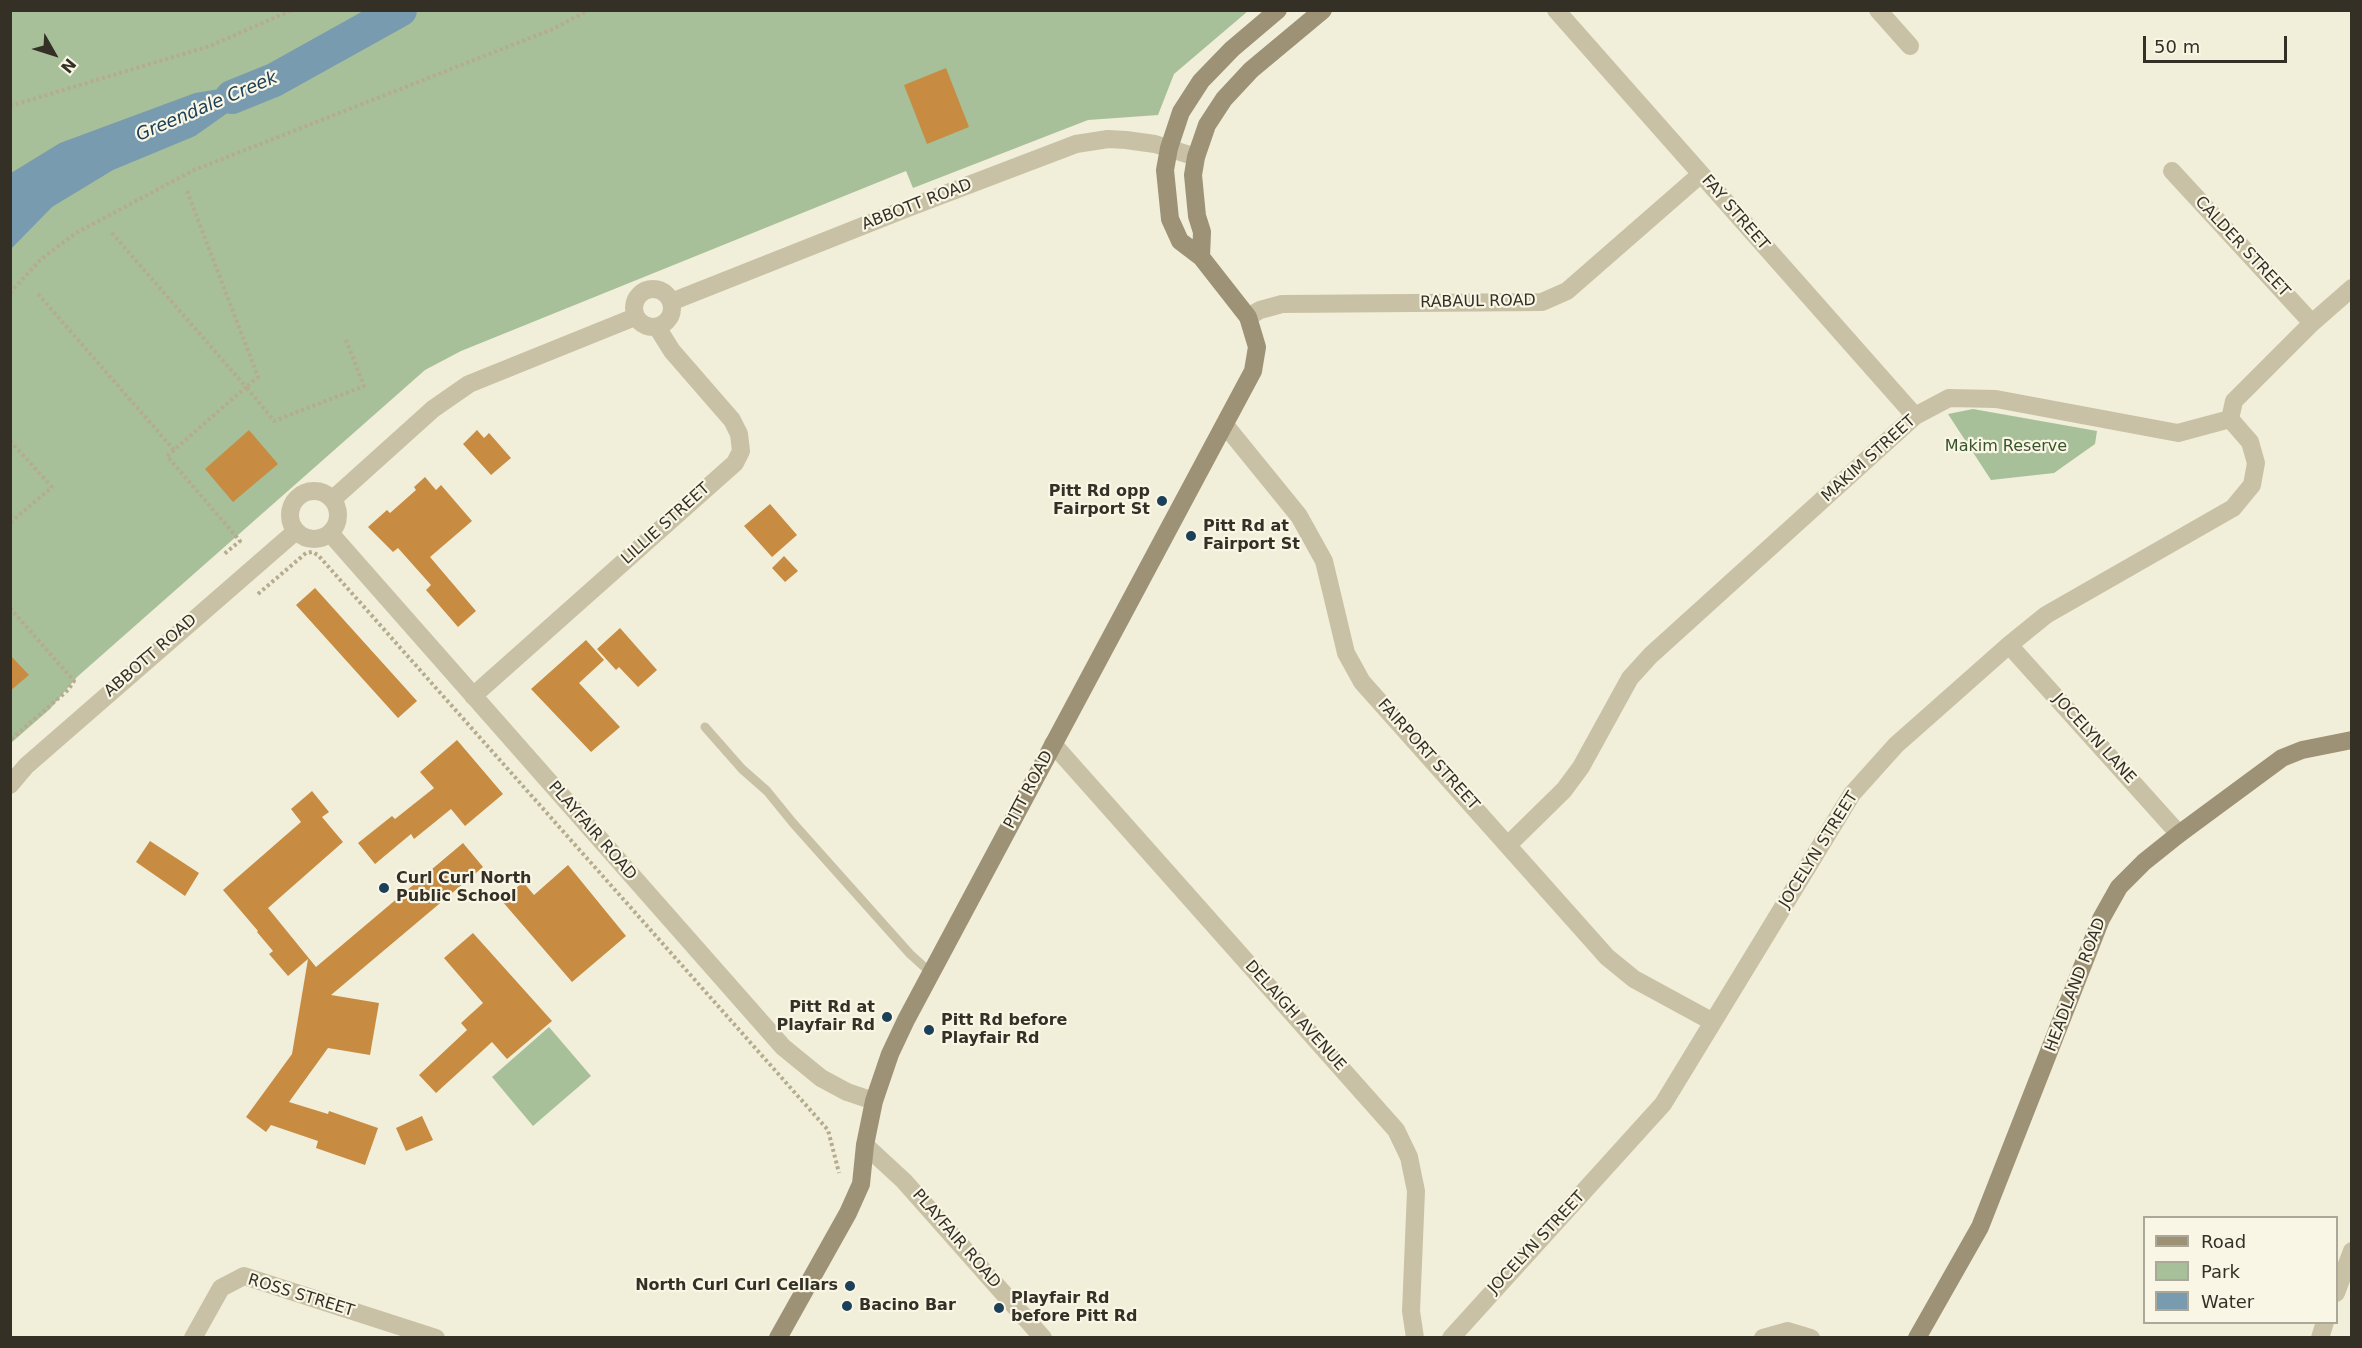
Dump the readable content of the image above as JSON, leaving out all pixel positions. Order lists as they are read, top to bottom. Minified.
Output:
{"streets":{"main road":["PITT ROAD","HEADLAND ROAD"],"street":["ABBOTT ROAD","FAY STREET","CALDER STREET","RABAUL ROAD","MAKIM STREET","LILLIE STREET","JOCELYN LANE","FAIRPORT STREET","PLAYFAIR ROAD","JOCELYN STREET","DELAIGH AVENUE","ROSS STREET"]},"crossings":[["ABBOTT ROAD","LILLIE STREET"],["ABBOTT ROAD","PITT ROAD"],["ABBOTT ROAD","PLAYFAIR ROAD"],["FAY STREET","RABAUL ROAD"],["FAY STREET","MAKIM STREET"],["RABAUL ROAD","PITT ROAD"],["MAKIM STREET","FAIRPORT STREET"],["MAKIM STREET","JOCELYN STREET"],["LILLIE STREET","PLAYFAIR ROAD"],["JOCELYN LANE","JOCELYN STREET"],["JOCELYN LANE","HEADLAND ROAD"],["FAIRPORT STREET","PITT ROAD"],["FAIRPORT STREET","JOCELYN STREET"],["PITT ROAD","PLAYFAIR ROAD"],["PITT ROAD","DELAIGH AVENUE"]],"water":["Greendale Creek"],"parks":["Makim Reserve"],"places":["Pitt Rd opp Fairport St","Pitt Rd at Fairport St","Curl Curl North Public School","Pitt Rd at Playfair Rd","Pitt Rd before Playfair Rd","North Curl Curl Cellars","Bacino Bar","Playfair Rd before Pitt Rd"],"legend":["Road","Park","Water"],"scale_bar":"50 m","north":"bottom right"}
